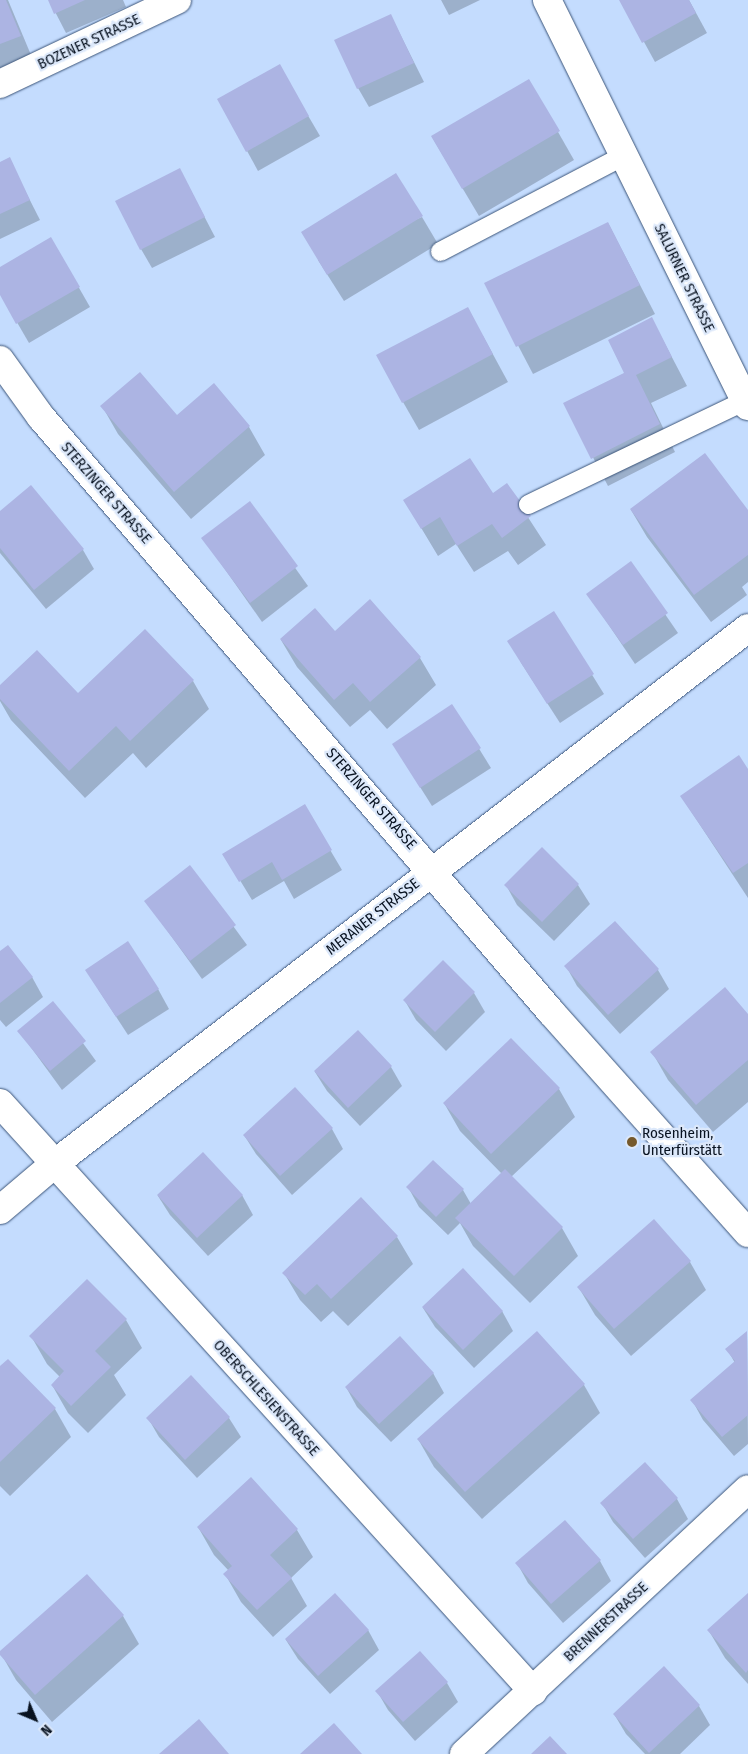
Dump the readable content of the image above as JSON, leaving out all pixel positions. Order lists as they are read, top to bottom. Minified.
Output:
{"streets":{"street":["BOZENER STRASSE","SALURNER STRASSE","STERZINGER STRASSE","MERANER STRASSE","OBERSCHLESIENSTRASSE","BRENNERSTRASSE"]},"crossings":[["STERZINGER STRASSE","MERANER STRASSE"],["MERANER STRASSE","OBERSCHLESIENSTRASSE"],["OBERSCHLESIENSTRASSE","BRENNERSTRASSE"]],"places":["Rosenheim, Unterfürstätt"],"north":"bottom right"}
